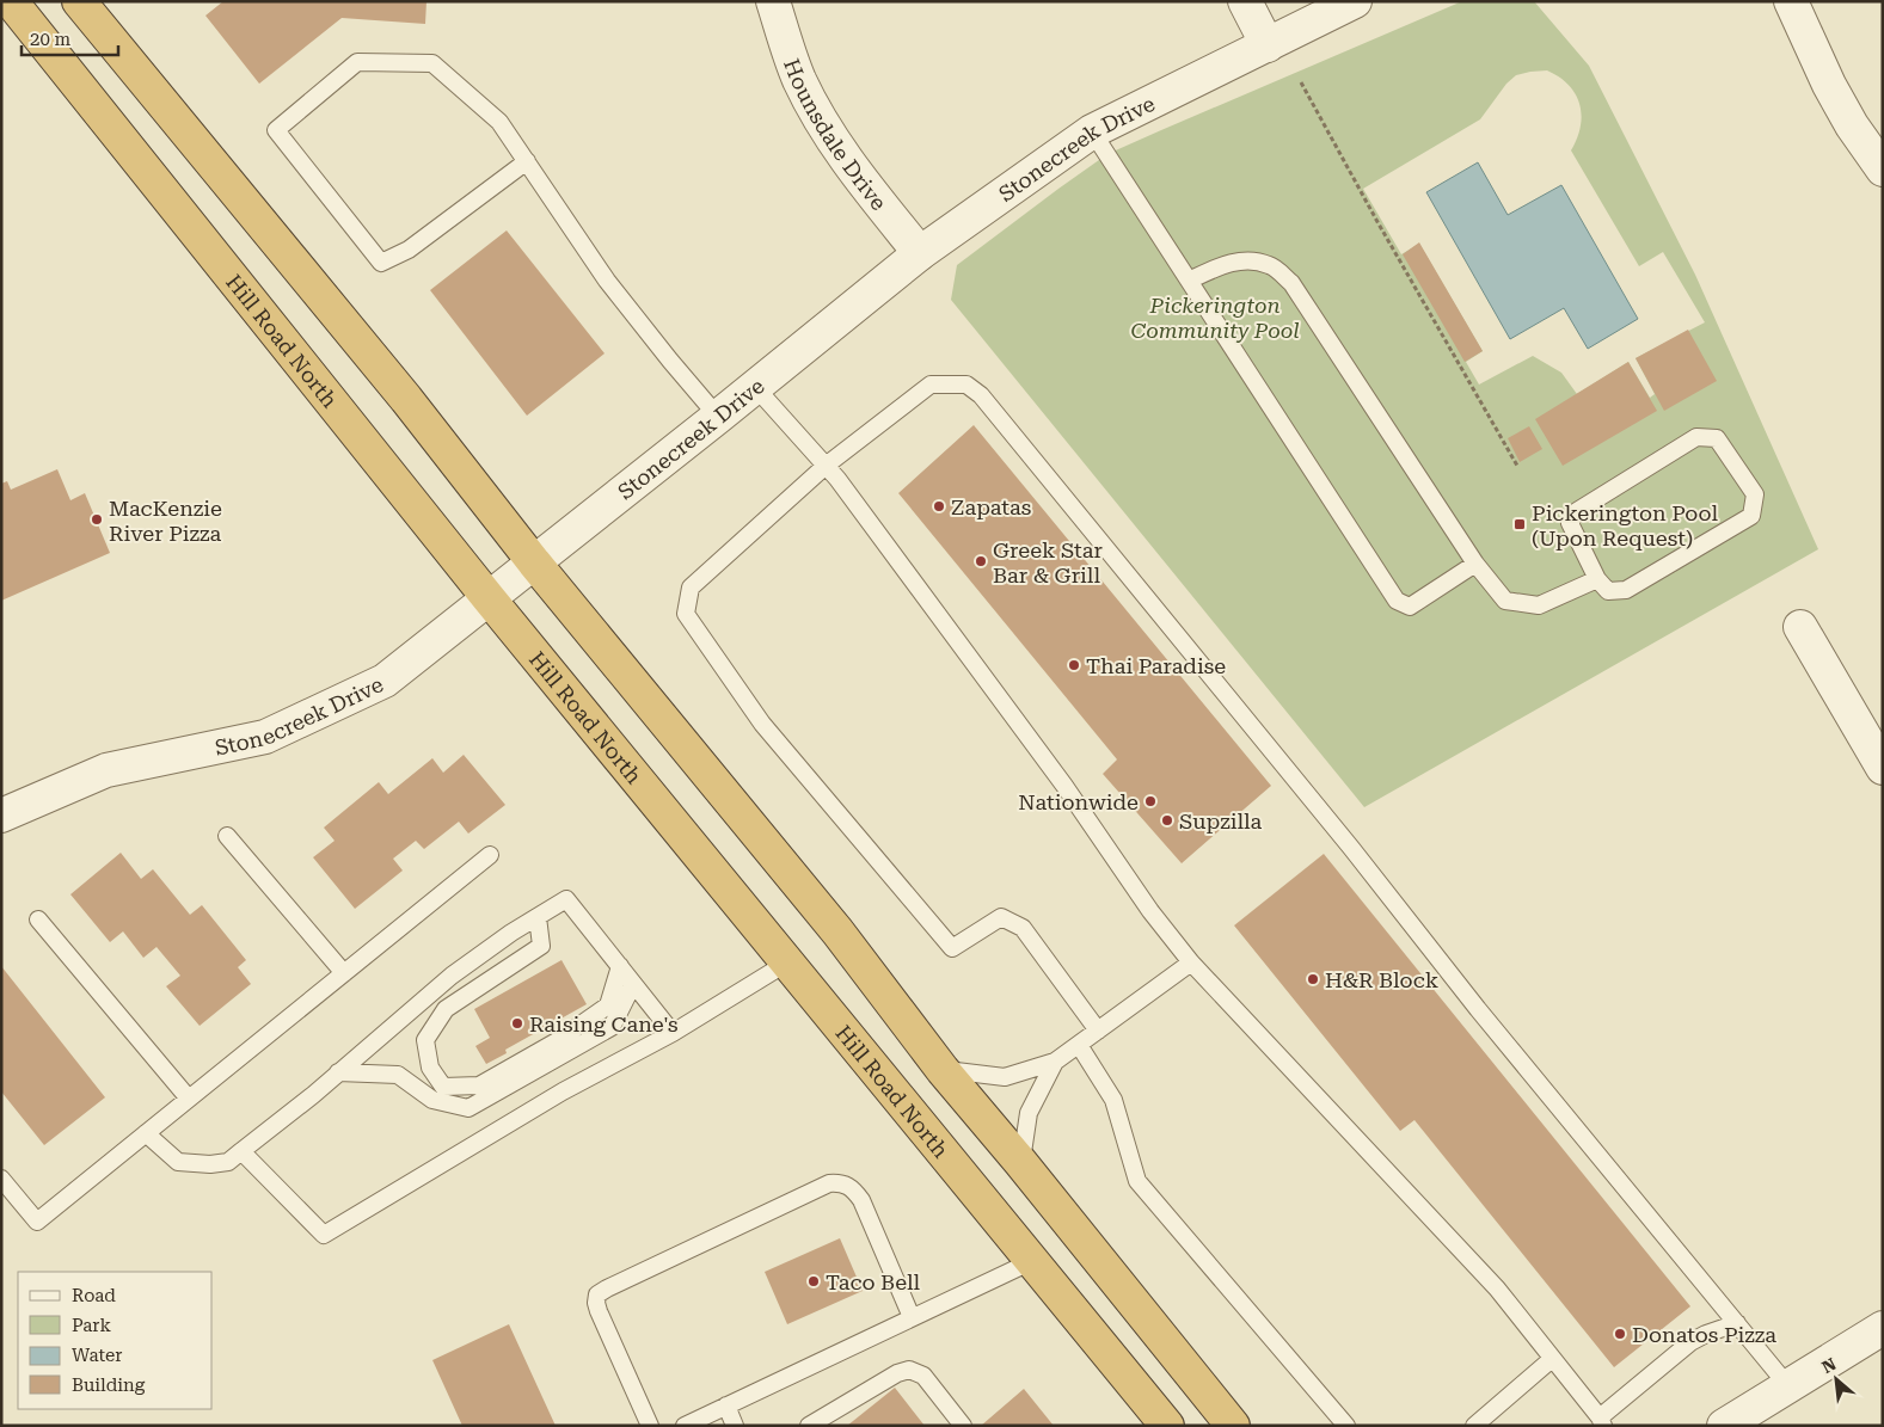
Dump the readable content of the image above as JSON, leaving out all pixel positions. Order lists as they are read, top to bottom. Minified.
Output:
{"streets":{"highway":["Hill Road North"],"street":["Hounsdale Drive","Stonecreek Drive"]},"crossings":[["Hounsdale Drive","Stonecreek Drive"],["Stonecreek Drive","Hill Road North"]],"parks":["Pickerington Community Pool"],"places":{"other":["Zapatas","MacKenzie River Pizza","Greek Star Bar & Grill","Thai Paradise","Nationwide","Supzilla","H&R Block","Raising Cane's","Taco Bell","Donatos Pizza"],"transit":["Pickerington Pool (Upon Request)"]},"legend":["Road","Park","Water","Building"],"scale_bar":"20 m","north":"top left"}
